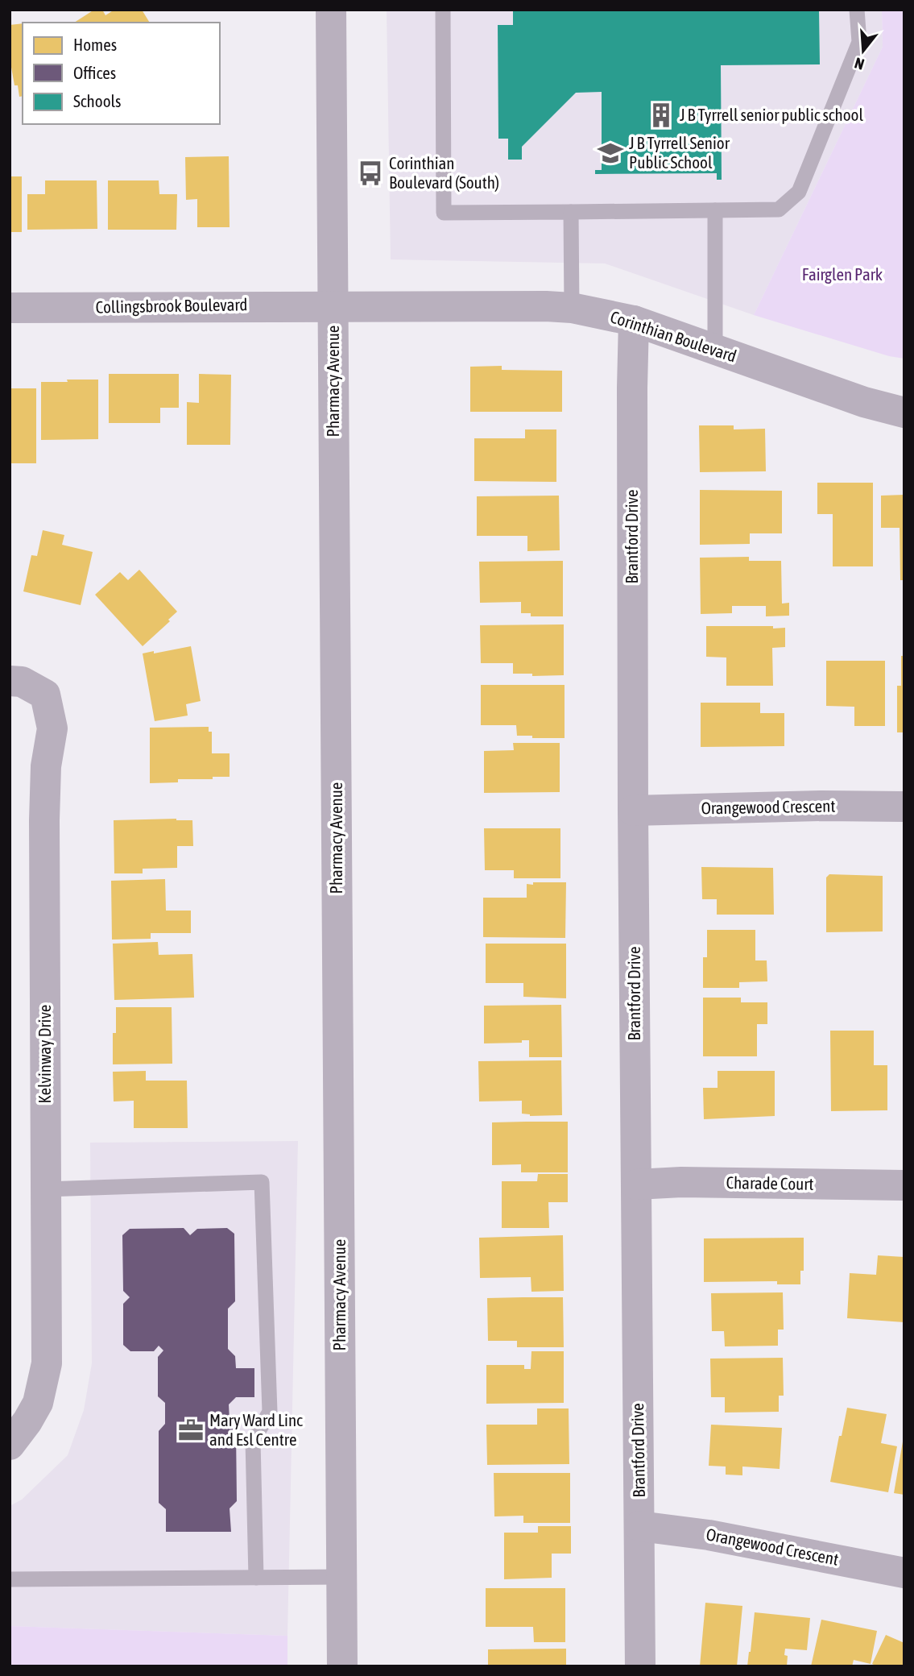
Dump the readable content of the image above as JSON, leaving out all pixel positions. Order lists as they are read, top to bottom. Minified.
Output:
{"streets":{"street":["Collingsbrook Boulevard","Corinthian Boulevard","Pharmacy Avenue","Brantford Drive","Orangewood Crescent","Kelvinway Drive","Charade Court"]},"crossings":[["Collingsbrook Boulevard","Corinthian Boulevard"],["Collingsbrook Boulevard","Pharmacy Avenue"],["Corinthian Boulevard","Pharmacy Avenue"],["Corinthian Boulevard","Brantford Drive"],["Brantford Drive","Orangewood Crescent"],["Brantford Drive","Charade Court"]],"parks":["Fairglen Park"],"places":{"building":["J B Tyrrell senior public school"],"school or university":["J B Tyrrell Senior Public School"],"bus stop":["Corinthian Boulevard (South)"],"office":["Mary Ward Linc and Esl Centre"]},"legend":["Homes","Offices","Schools"],"north":"bottom"}
